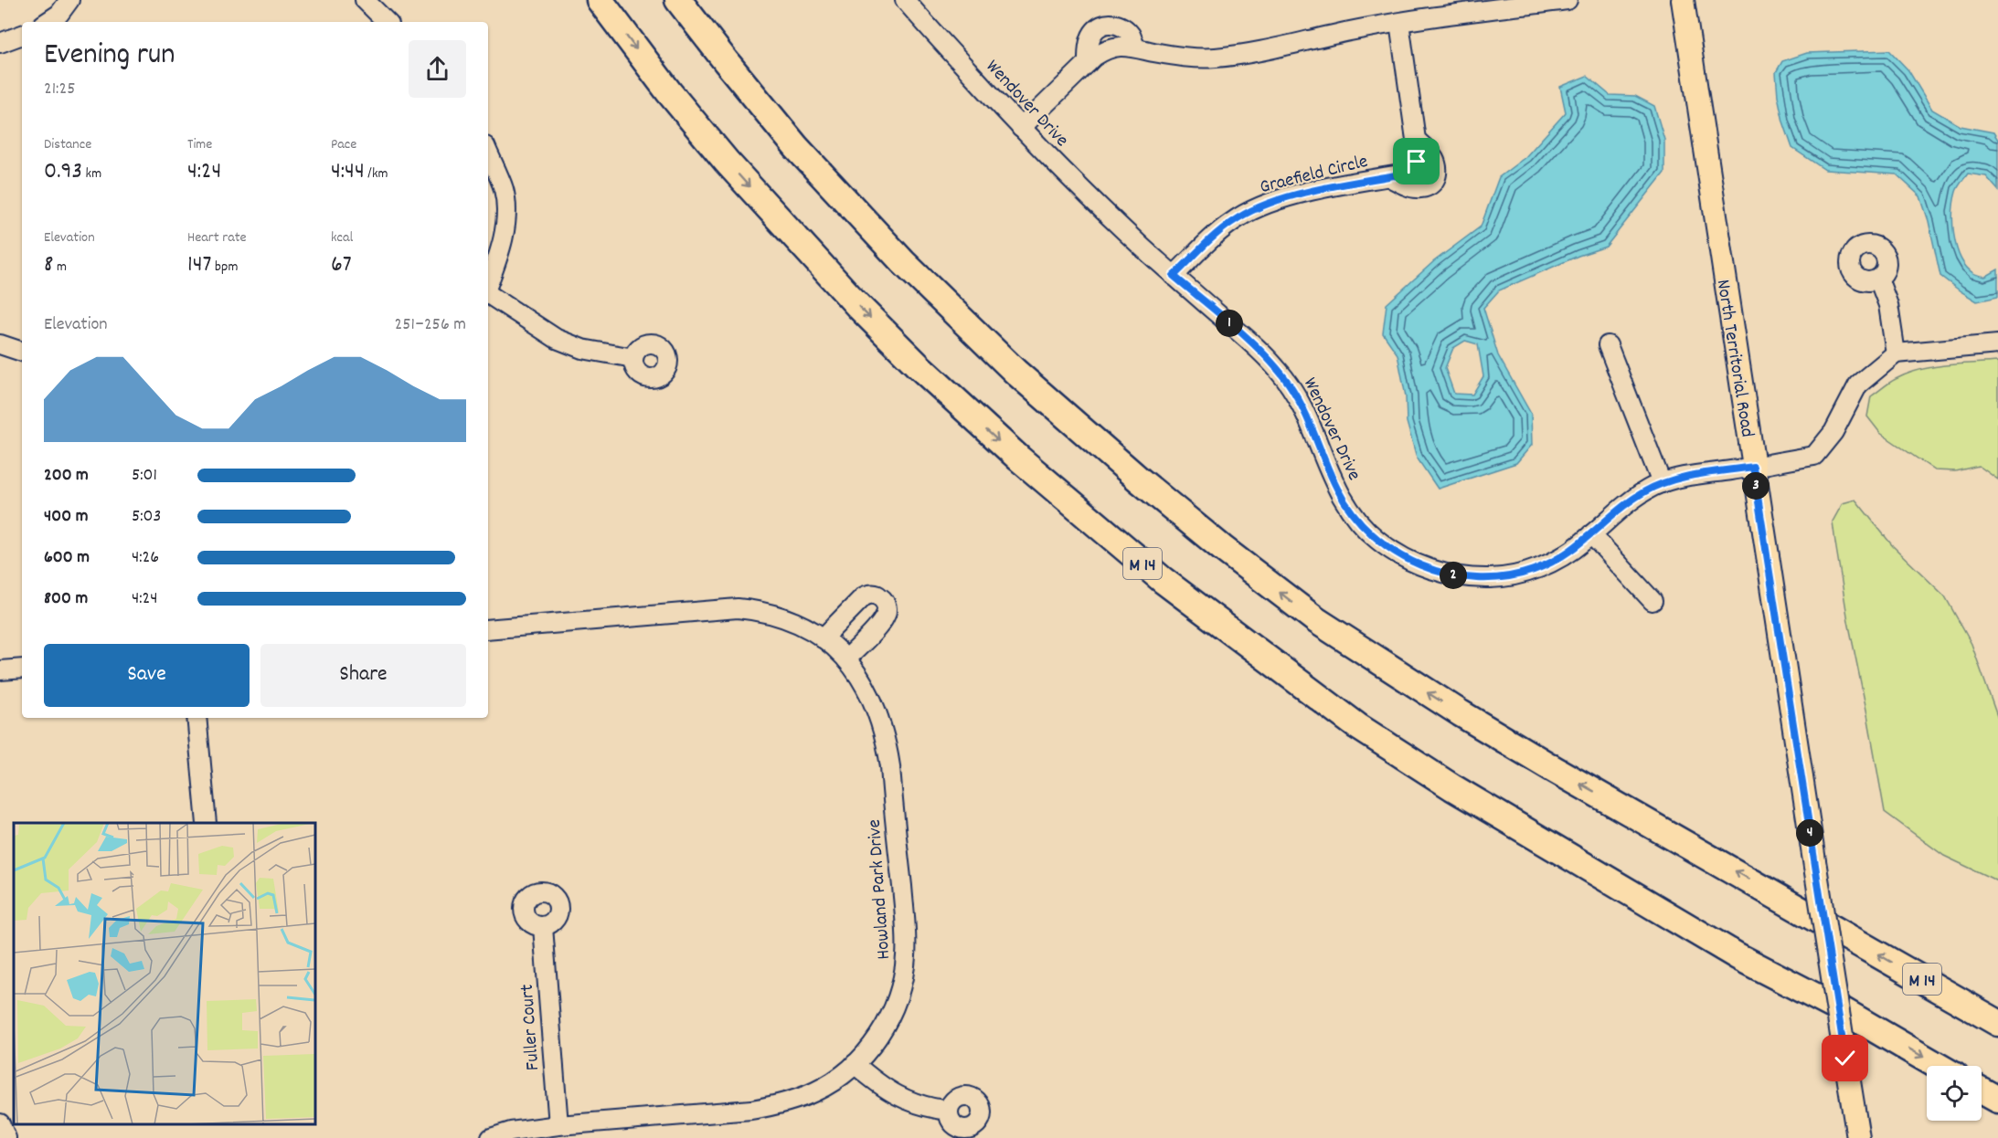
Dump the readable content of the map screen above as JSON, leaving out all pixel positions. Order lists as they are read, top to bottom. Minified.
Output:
{"streets":{"highway":["M 14"],"main road":["North Territorial Road"],"street":["Wendover Drive","Graefield Circle","Howland Park Drive","Fuller Court"]},"crossings":[["Wendover Drive","Graefield Circle"],["Wendover Drive","North Territorial Road"],["Howland Park Drive","Fuller Court"]],"page":{"heading":["Evening run","21:25"],"stats":[["Distance","0.93 km"],["Time","4:24"],["Pace","4:44 /km"],["Elevation","8 m"],["Heart rate","147 bpm"],["kcal","67"]],"chart":["Elevation","251–256 m"],"pins":["1","3","2","4"],"list":[{"name":"200 m","note":"5:01"},{"name":"400 m","note":"5:03"},{"name":"600 m","note":"4:26"},{"name":"800 m","note":"4:24"}],"buttons":["Save","Share"]}}
